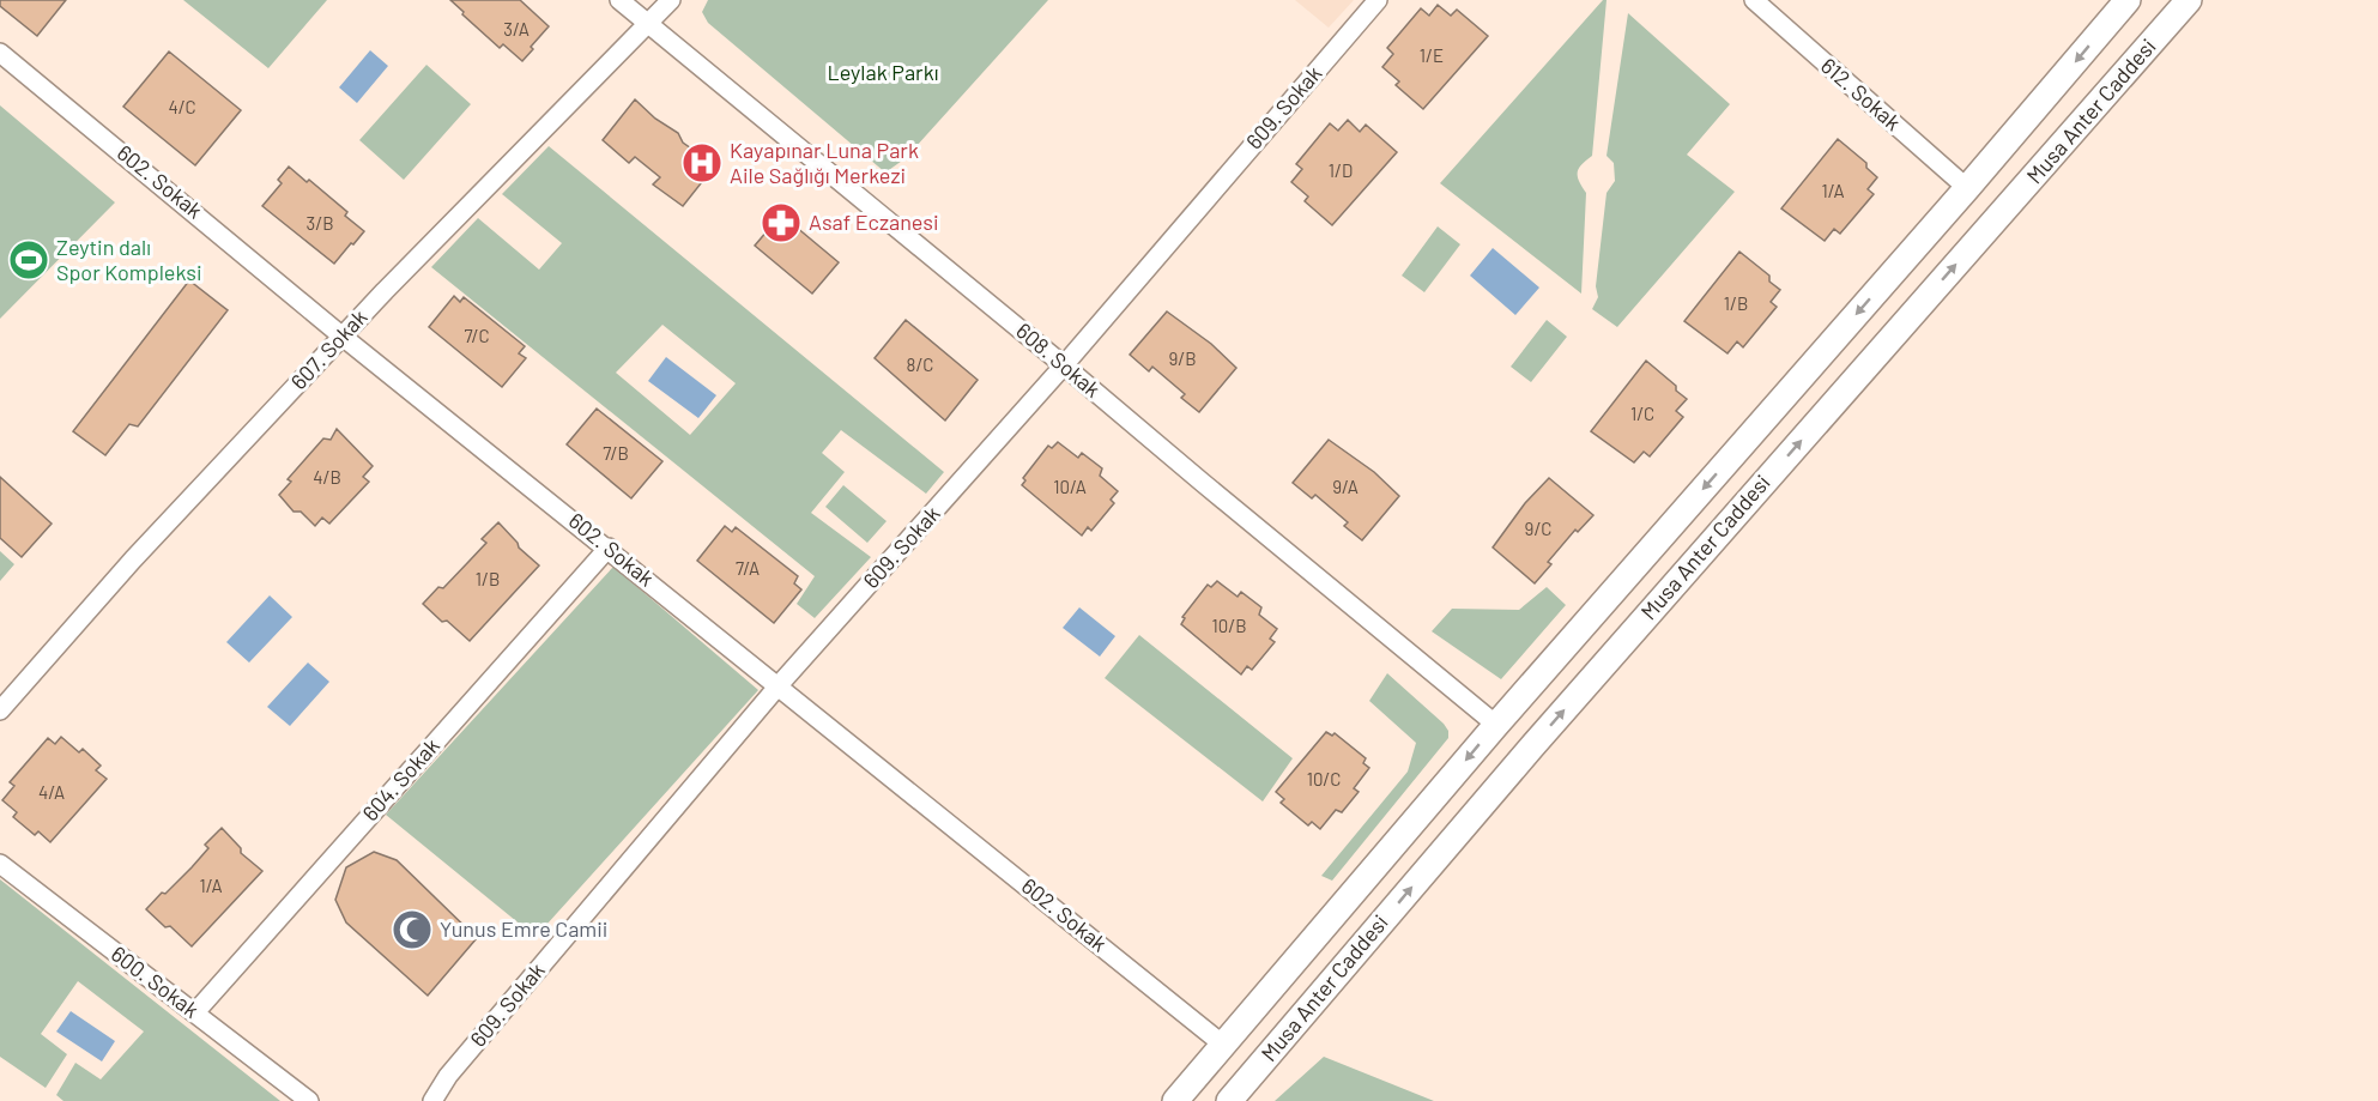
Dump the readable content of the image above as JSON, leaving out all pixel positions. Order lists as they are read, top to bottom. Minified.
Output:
{"streets":{"main road":["Musa Anter Caddesi"],"street":["612. Sokak","609. Sokak","602. Sokak","607. Sokak","608. Sokak","604. Sokak","600. Sokak"]},"crossings":[["612. Sokak","Musa Anter Caddesi"],["609. Sokak","602. Sokak"],["609. Sokak","608. Sokak"],["Musa Anter Caddesi","602. Sokak"],["Musa Anter Caddesi","608. Sokak"],["602. Sokak","607. Sokak"],["602. Sokak","604. Sokak"],["607. Sokak","608. Sokak"],["604. Sokak","600. Sokak"]],"parks":["Leylak Parkı"],"places":{"hospital":["Kayapınar Luna Park Aile Sağlığı Merkezi"],"pharmacy":["Asaf Eczanesi"],"sports":["Zeytin dalı Spor Kompleksi"],"mosque":["Yunus Emre Camii"]},"house_numbers":["3/A","1/E","4/C","1/D","1/A","3/B","1/B","7/C","9/B","8/C","1/C","7/B","4/B","10/A","9/A","9/C","7/A","1/B","10/B","10/C","4/A","1/A"]}
